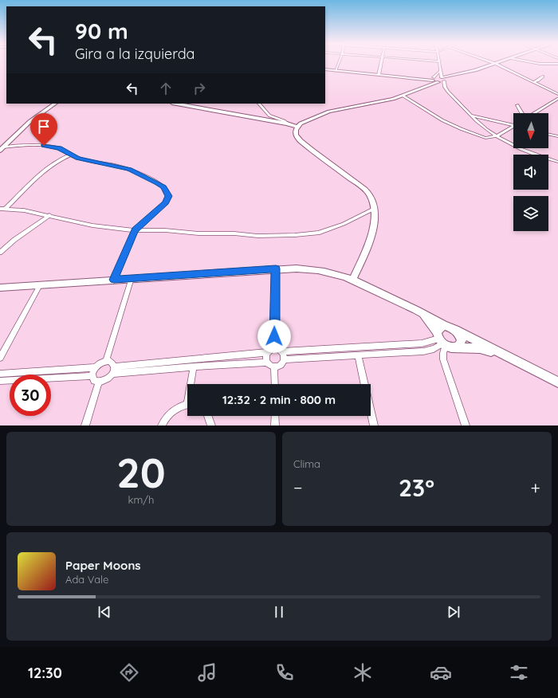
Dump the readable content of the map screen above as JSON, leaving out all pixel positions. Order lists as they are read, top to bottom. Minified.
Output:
{"north":"bottom","page":{"turn":["90 m","Gira a la izquierda"],"limit":"30","trip":"12:32 · 2 min · 800 m","tile":[["20","km/h"],"Clima"],"heat":["−","23°","+"],"song":["Paper Moons","Ada Vale"],"tabs":"12:30"}}
